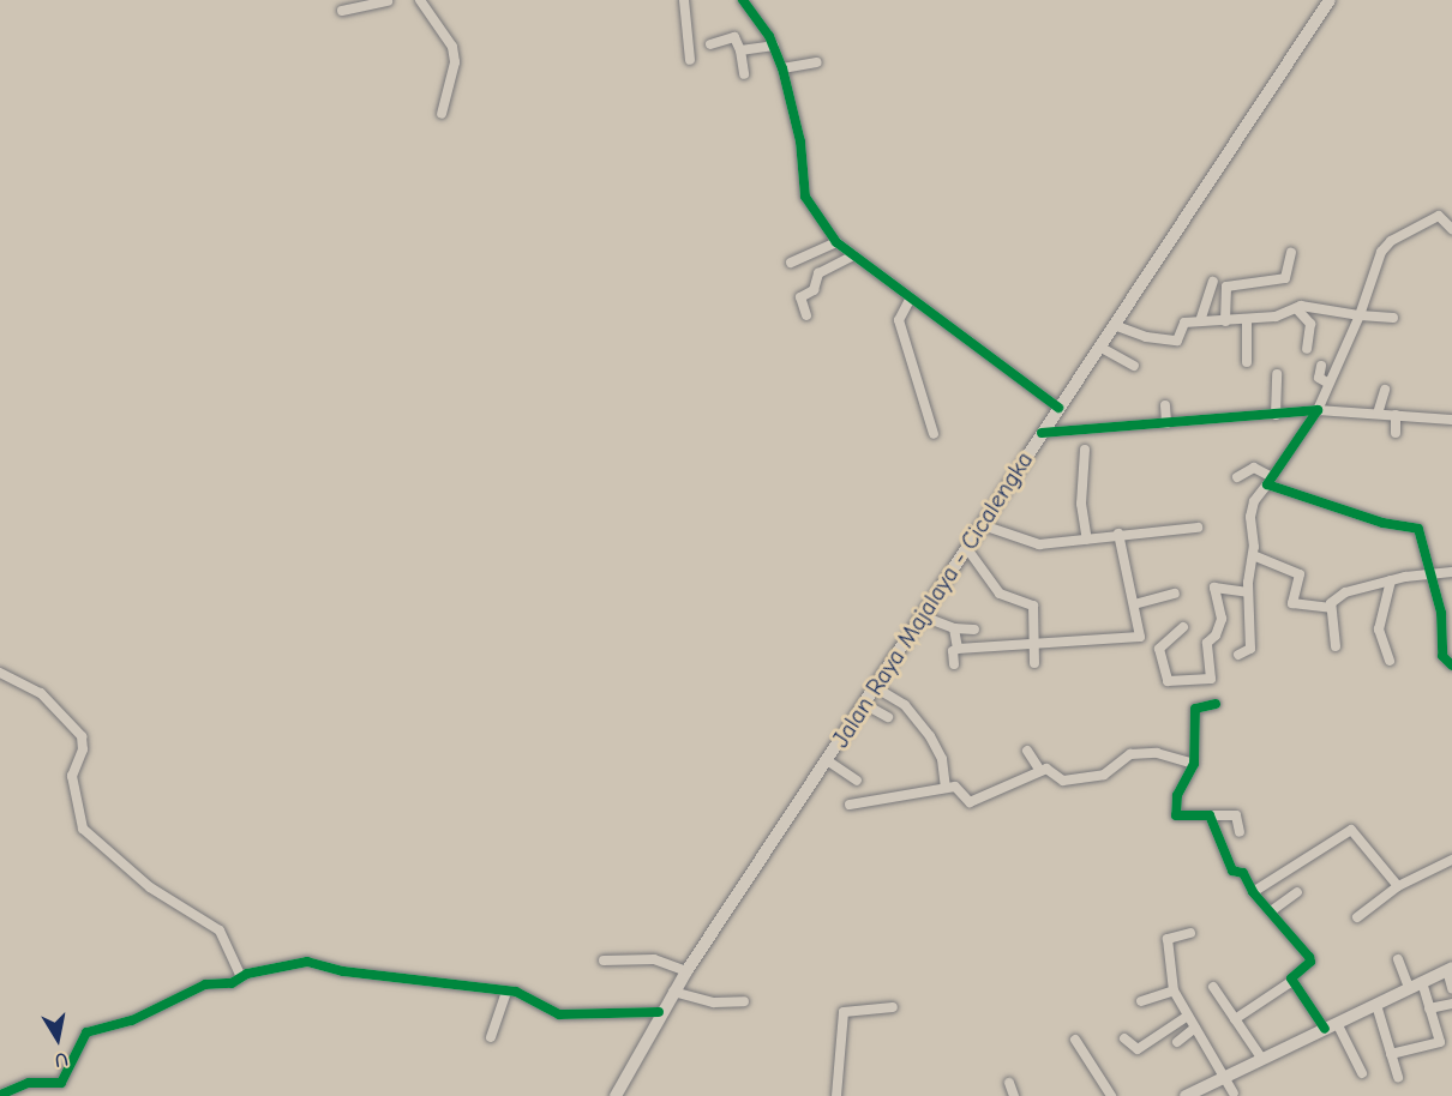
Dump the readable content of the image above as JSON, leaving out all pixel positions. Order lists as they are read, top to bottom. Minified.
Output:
{"streets":{"main road":["Jalan Raya Majalaya - Cicalengka"]},"north":"bottom"}
